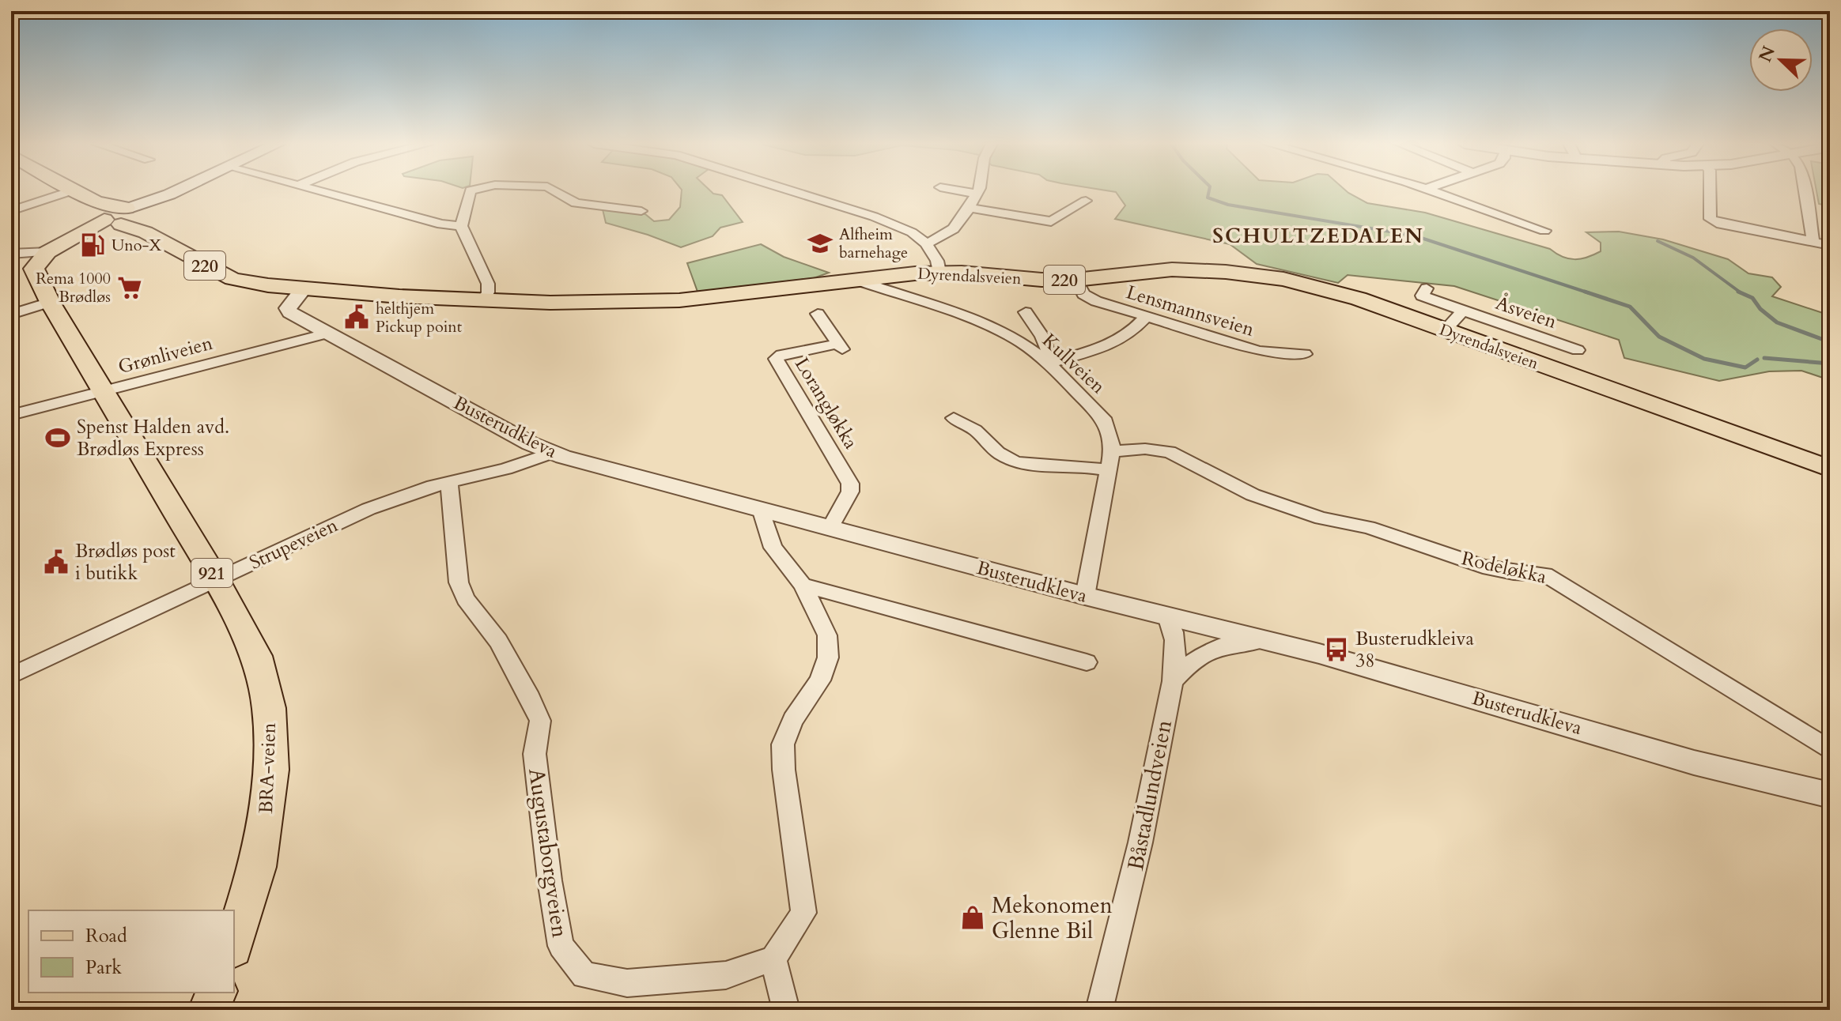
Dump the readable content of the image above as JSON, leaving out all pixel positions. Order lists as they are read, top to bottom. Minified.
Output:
{"streets":{"main road":["220","Dyrendalsveien","921","BRA-veien"],"street":["Lensmannsveien","Åsveien","Grønliveien","Kullveien","Lorangløkka","Busterudkleva","Strupeveien","Rodeløkka","Båstadlundveien","Augustaborgveien"]},"crossings":[["220","Dyrendalsveien"],["Dyrendalsveien","Lensmannsveien"],["Dyrendalsveien","Kullveien"],["Dyrendalsveien","Busterudkleva"],["Grønliveien","Busterudkleva"],["Grønliveien","BRA-veien"],["Kullveien","Busterudkleva"],["Kullveien","Rodeløkka"],["Lorangløkka","Busterudkleva"],["Busterudkleva","Strupeveien"],["Busterudkleva","Båstadlundveien"],["Strupeveien","BRA-veien"],["Strupeveien","Augustaborgveien"]],"districts":["SCHULTZEDALEN"],"places":{"school or university":["Alfheim barnehage"],"fuel station":["Uno-X"],"supermarket":["Rema 1000 Brødløs"],"public building":["helthjem Pickup point","Brødløs post i butikk"],"sports":["Spenst Halden avd. Brødløs Express"],"bus stop":["Busterudkleiva 38"],"shop":["Mekonomen Glenne Bil"]},"legend":["Road","Park"],"north":"top left"}
